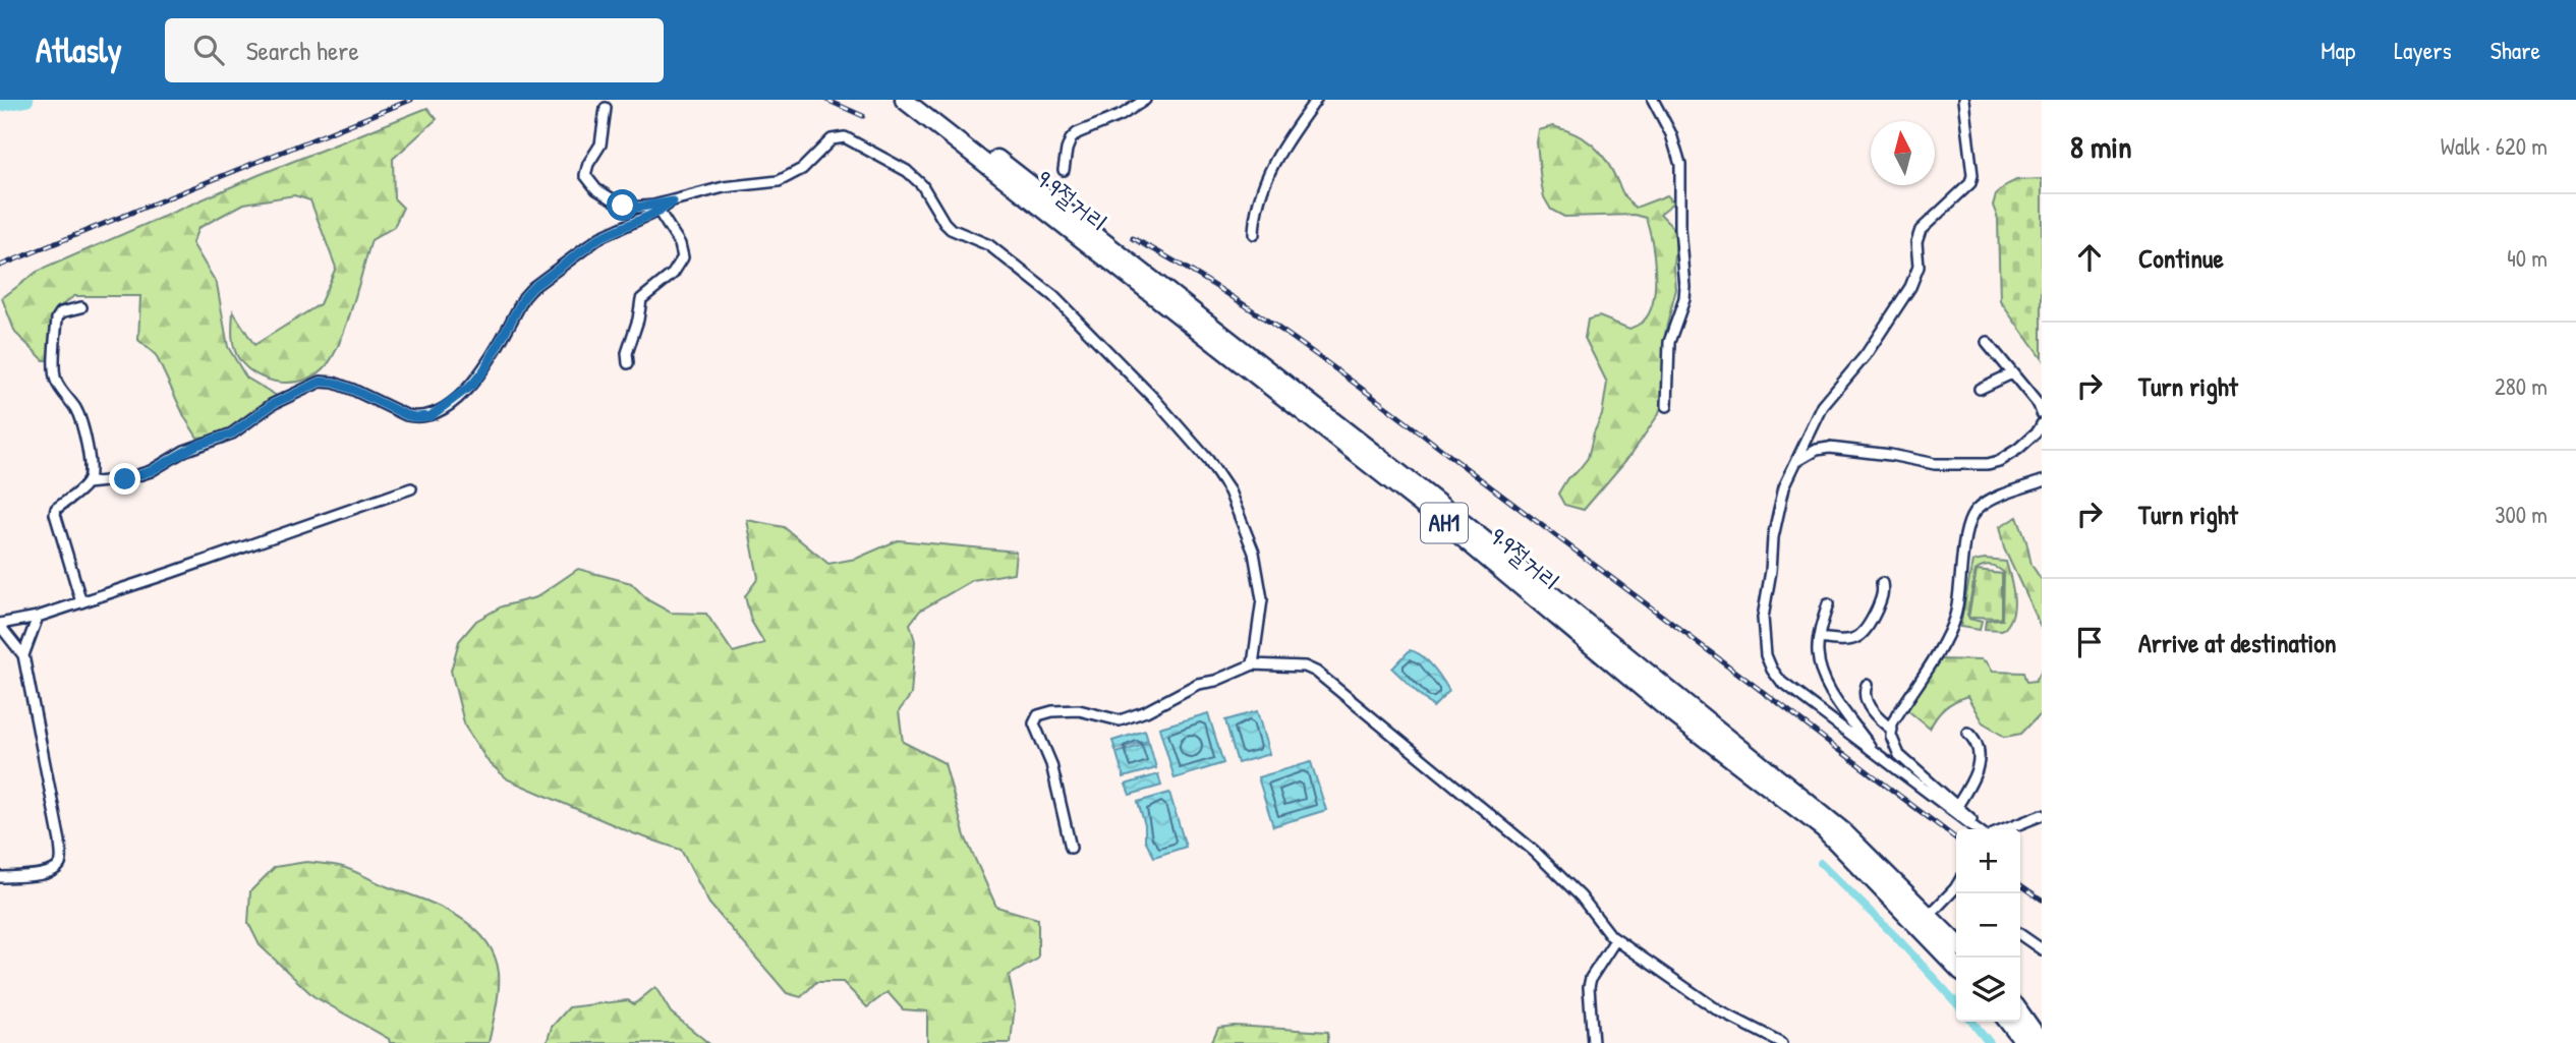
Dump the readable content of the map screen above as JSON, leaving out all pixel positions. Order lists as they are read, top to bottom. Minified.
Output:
{"streets":{"highway":["9·9절거리","AH1"]},"north":"top","page":{"header":"Atlasly","search":"Search here","nav":["Map","Layers","Share"],"heading":["8 min","Walk · 620 m"],"list":[["Continue","40 m"],["Turn right","280 m"],["Turn right","300 m"],"Arrive at destination"],"map_buttons":["+","−"]}}
